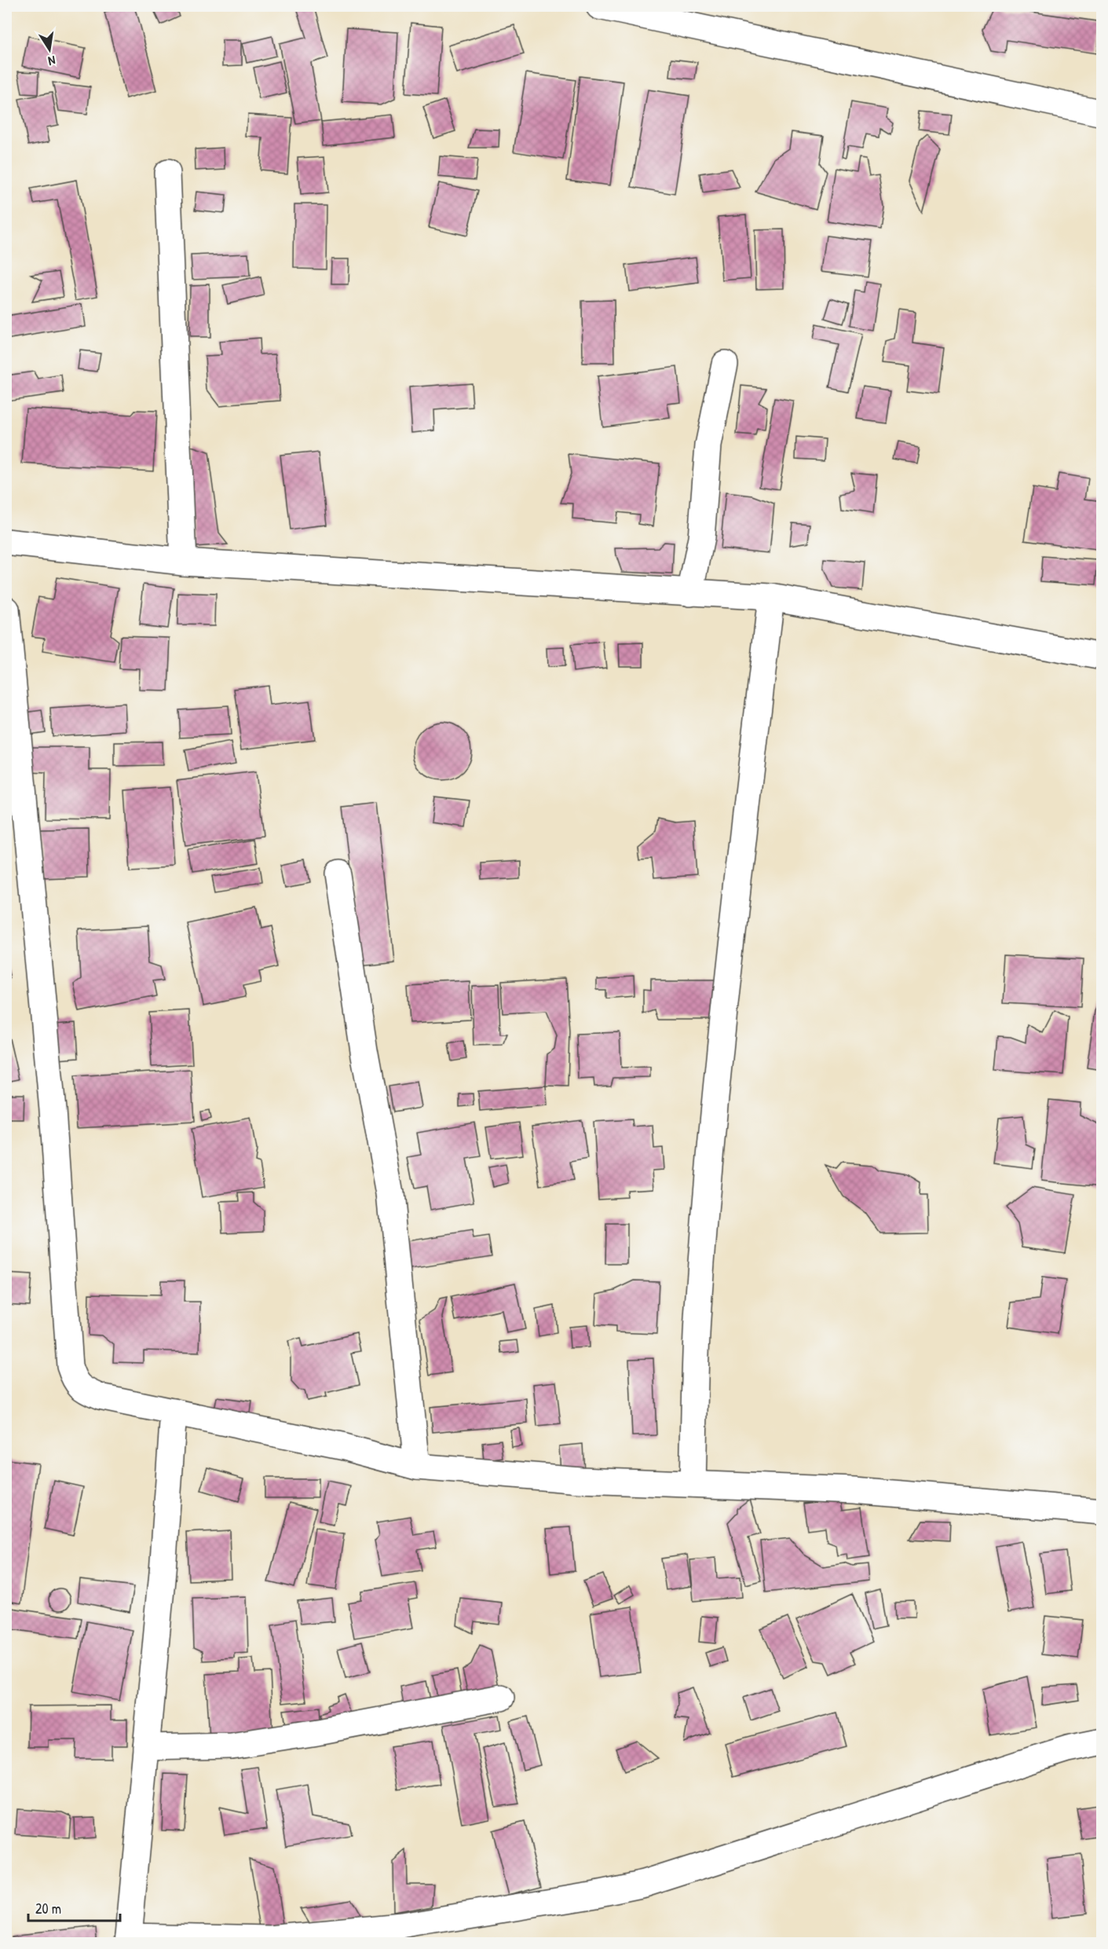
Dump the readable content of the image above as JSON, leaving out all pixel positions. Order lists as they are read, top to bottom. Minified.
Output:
{"scale_bar":"20 m","north":"bottom"}
